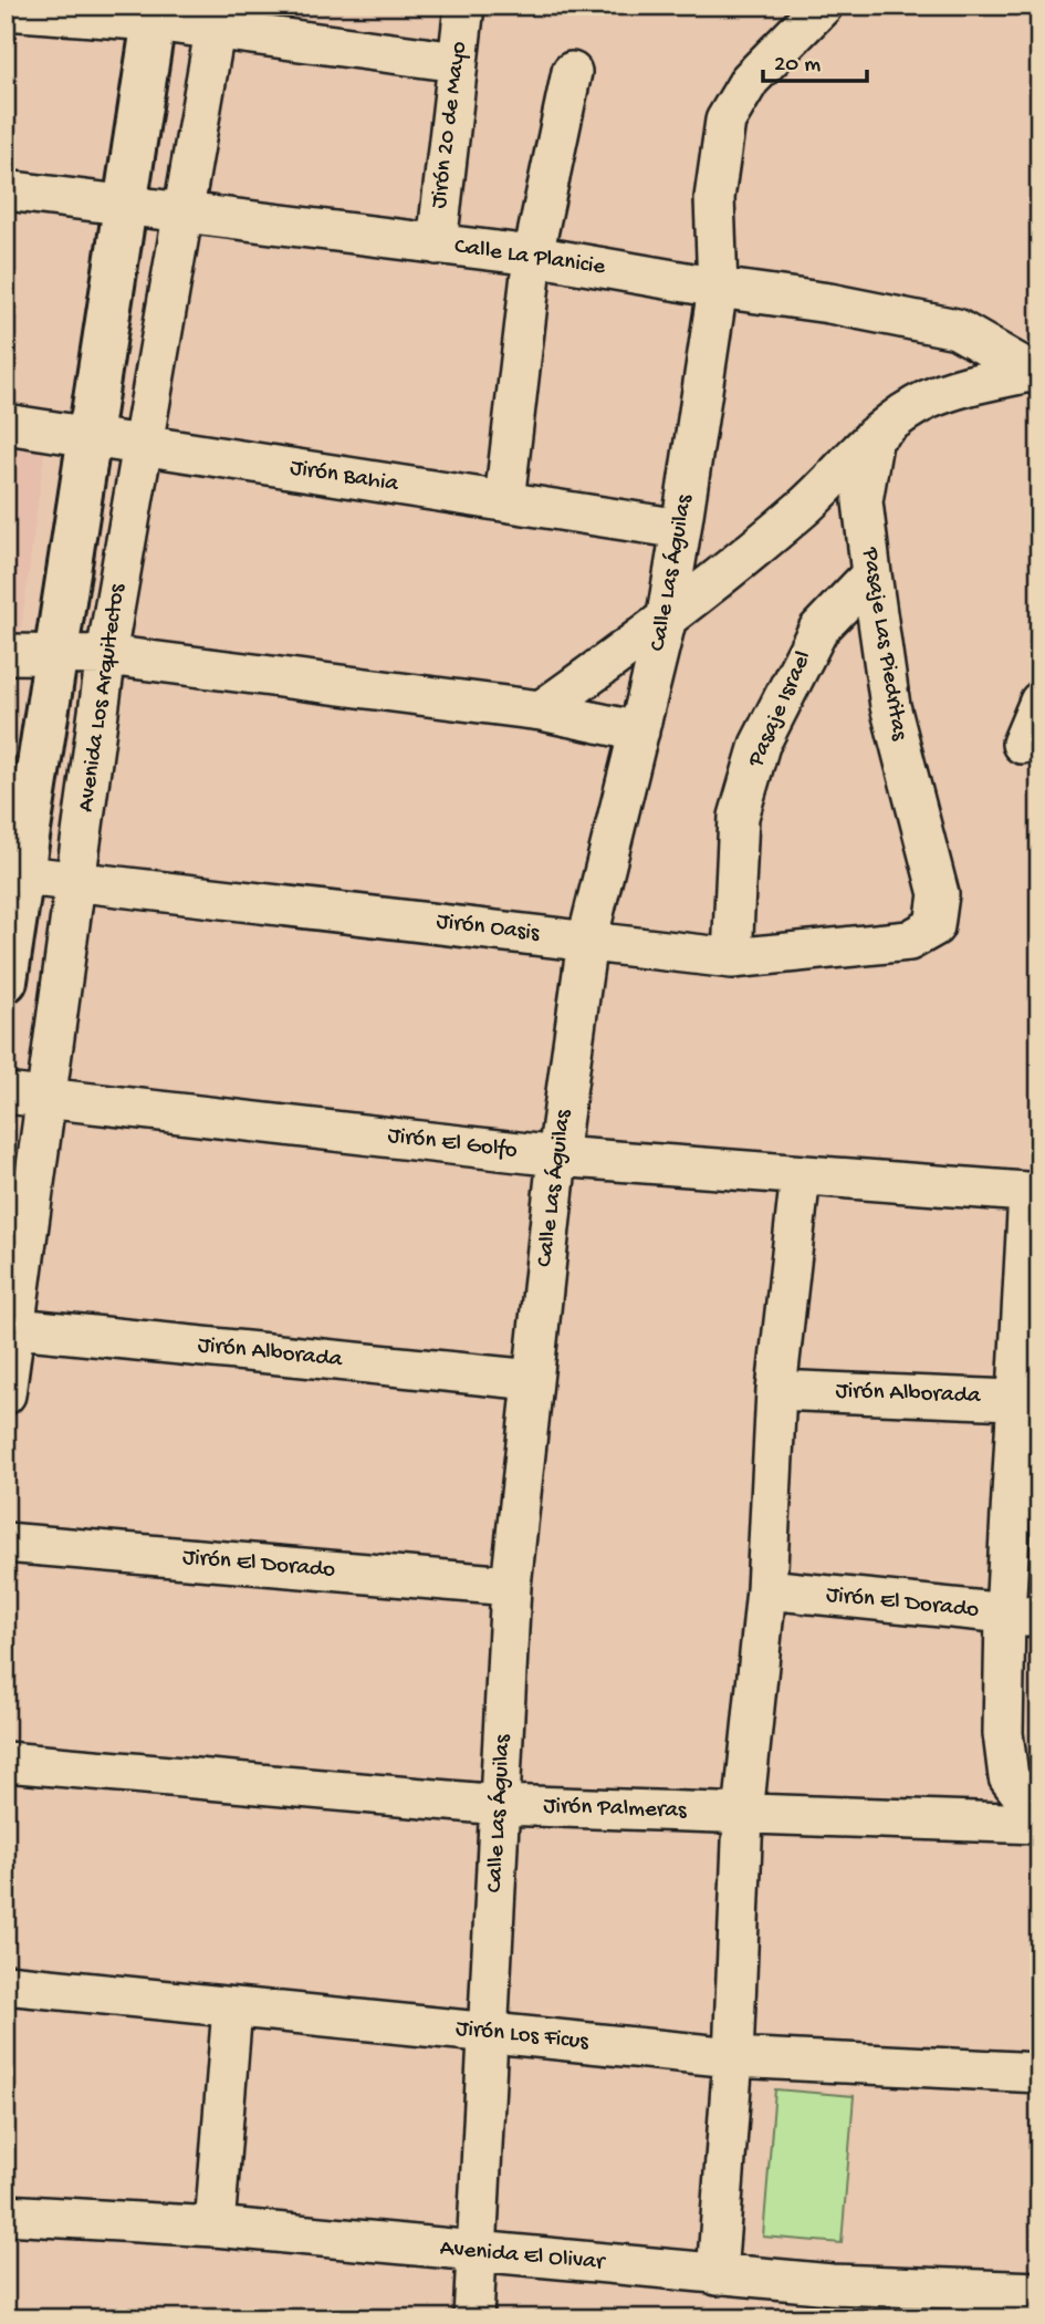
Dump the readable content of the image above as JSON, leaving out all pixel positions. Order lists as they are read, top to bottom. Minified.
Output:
{"streets":{"street":["Jirón 20 de Mayo","Calle La Planicie","Jirón Bahia","Calle Las Águilas","Pasaje Las Piedritas","Avenida Los Arquitectos","Pasaje Israel","Jirón Oasis","Jirón El Golfo","Jirón Alborada","Jirón El Dorado","Jirón Palmeras","Jirón Los Ficus","Avenida El Olivar"]},"crossings":[["Jirón 20 de Mayo","Calle La Planicie"],["Calle La Planicie","Calle Las Águilas"],["Calle La Planicie","Avenida Los Arquitectos"],["Jirón Bahia","Calle Las Águilas"],["Jirón Bahia","Avenida Los Arquitectos"],["Calle Las Águilas","Jirón Oasis"],["Calle Las Águilas","Jirón El Golfo"],["Calle Las Águilas","Jirón Alborada"],["Calle Las Águilas","Jirón El Dorado"],["Calle Las Águilas","Jirón Palmeras"],["Calle Las Águilas","Jirón Los Ficus"],["Calle Las Águilas","Avenida El Olivar"],["Pasaje Las Piedritas","Pasaje Israel"],["Pasaje Las Piedritas","Jirón Oasis"],["Avenida Los Arquitectos","Jirón Oasis"],["Avenida Los Arquitectos","Jirón El Golfo"],["Avenida Los Arquitectos","Jirón Alborada"],["Pasaje Israel","Jirón Oasis"]],"scale_bar":"20 m"}
